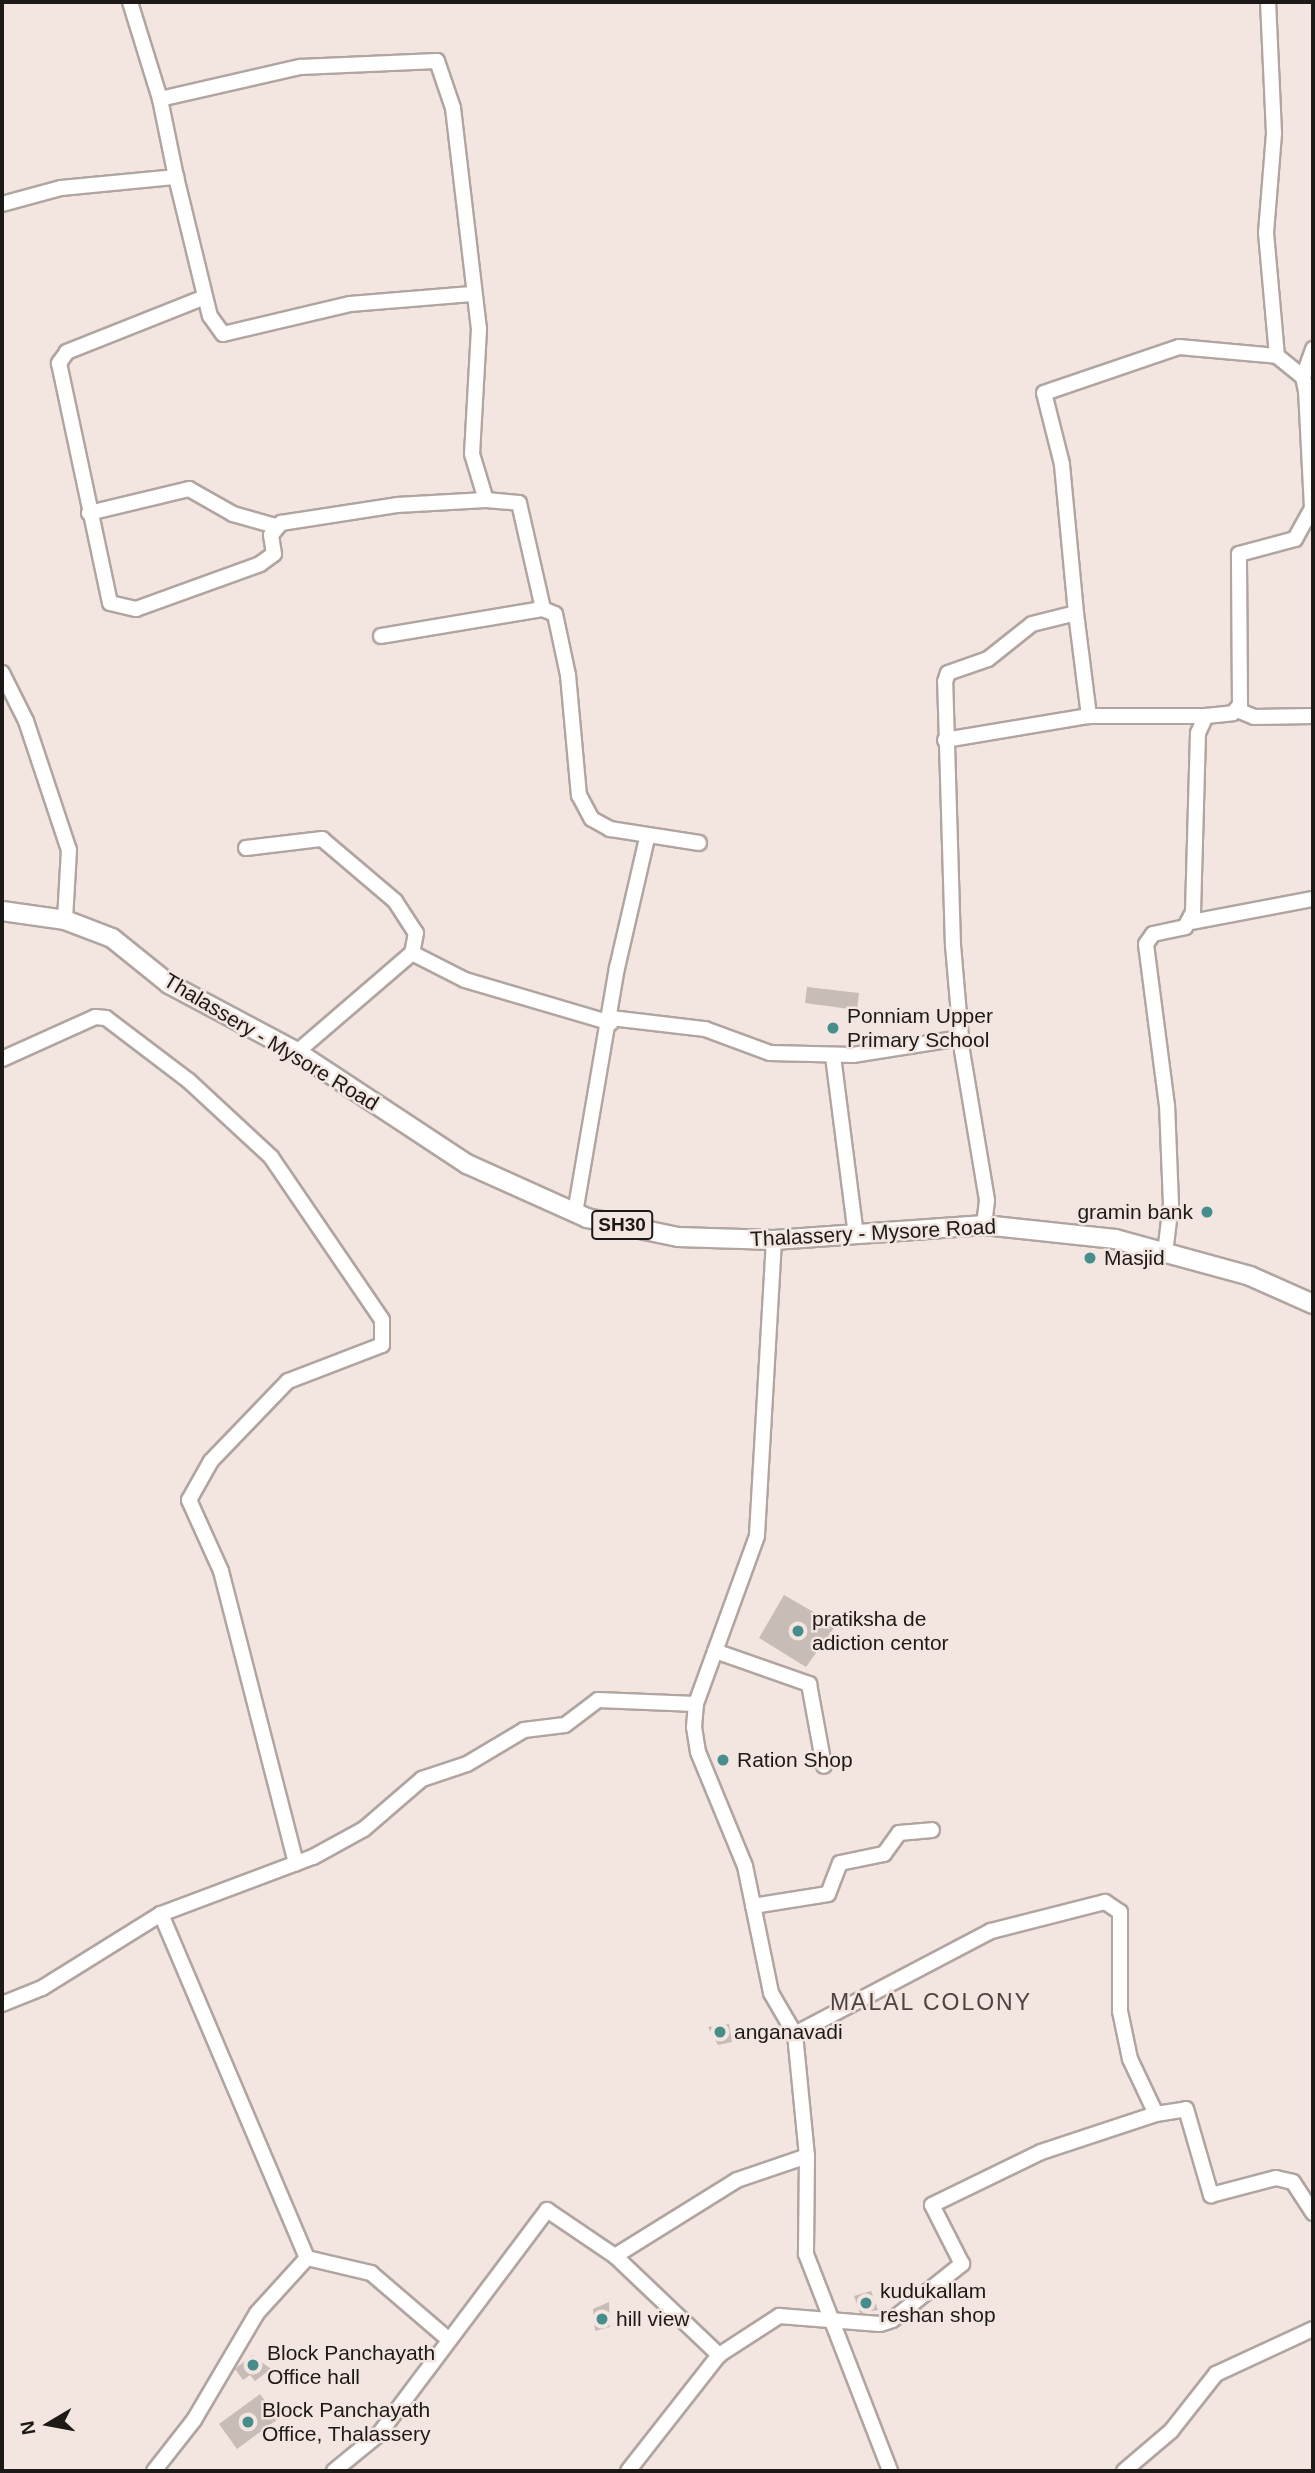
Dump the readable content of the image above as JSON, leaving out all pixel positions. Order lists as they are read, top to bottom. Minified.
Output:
{"streets":{"main road":["Thalassery - Mysore Road","SH30"]},"districts":["MALAL COLONY"],"places":["Ponniam Upper Primary School","gramin bank","Masjid","pratiksha de adiction centor","Ration Shop","anganavadi","kudukallam reshan shop","hill view","Block Panchayath Office hall","Block Panchayath Office, Thalassery"],"north":"left"}
